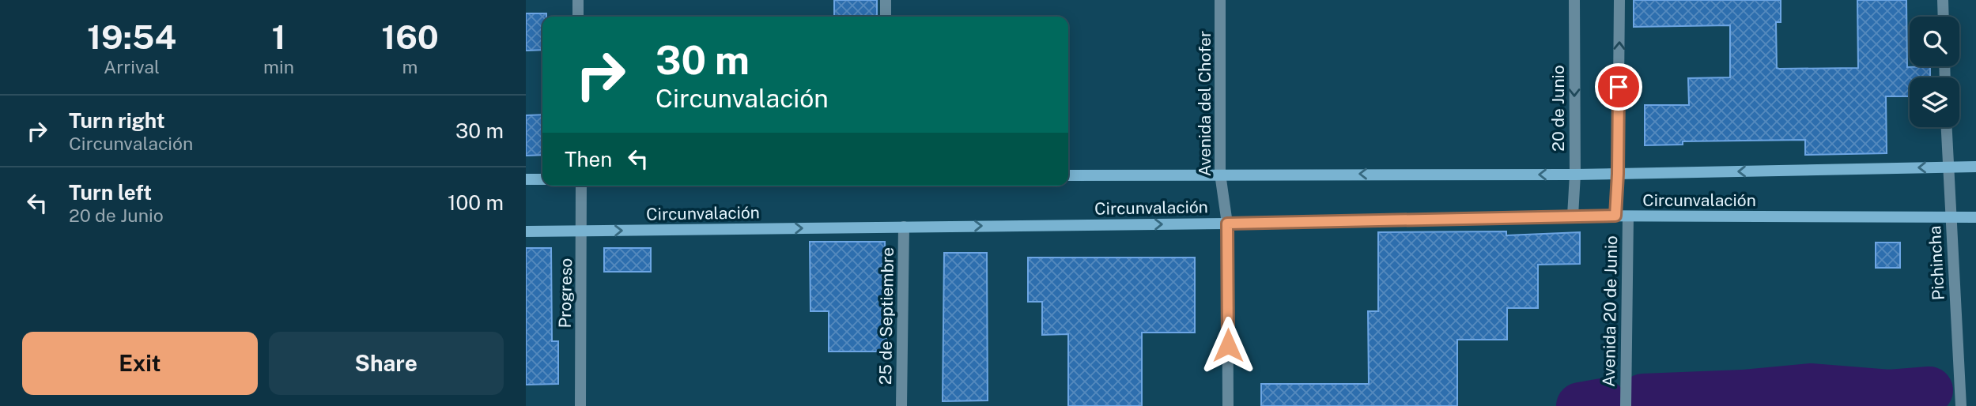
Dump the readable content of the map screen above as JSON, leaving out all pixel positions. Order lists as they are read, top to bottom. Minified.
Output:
{"streets":{"main road":["Circunvalación"],"street":["Avenida del Chofer","20 de Junio","Pichincha","Progreso","Avenida 20 de Junio","25 de Septiembre"]},"crossings":[["Avenida del Chofer","Circunvalación"],["20 de Junio","Circunvalación"],["Circunvalación","Pichincha"],["Circunvalación","Progreso"],["Circunvalación","Avenida 20 de Junio"],["Circunvalación","25 de Septiembre"]],"page":{"eta":["19:54","Arrival","1","min","160","m"],"turn":["30 m","Circunvalación"],"list":[{"name":"Turn right","note":"Circunvalación","value":"30 m"},{"name":"Turn left","note":"20 de Junio","value":"100 m"}],"then":"Then","buttons":["Exit","Share"]}}
